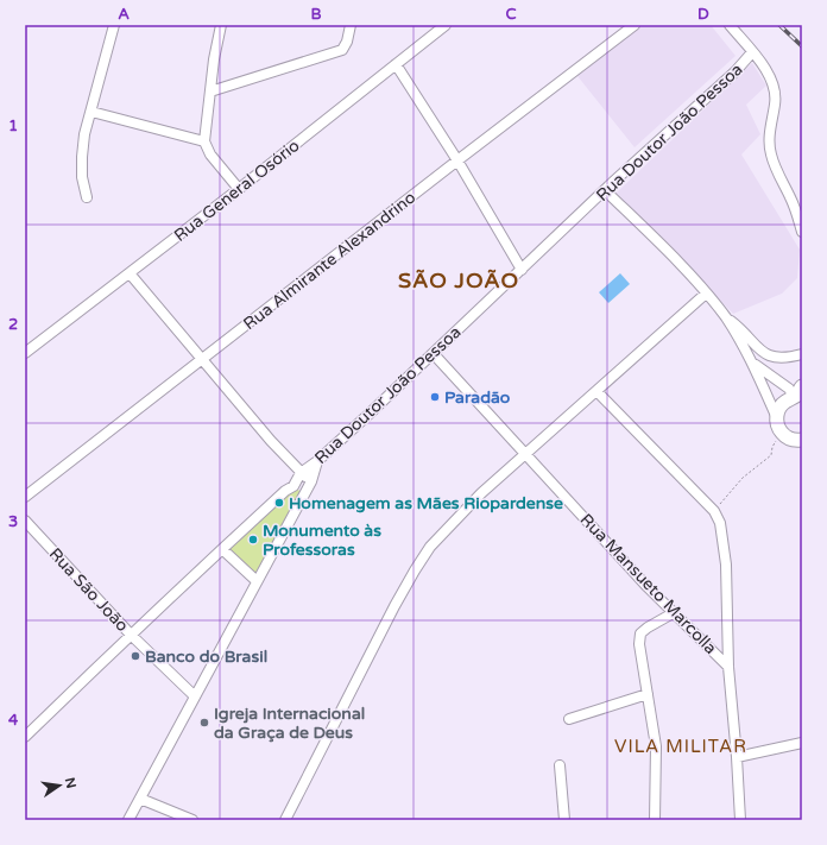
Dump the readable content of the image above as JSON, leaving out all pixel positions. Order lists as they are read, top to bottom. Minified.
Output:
{"streets":{"street":["Rua Doutor João Pessoa","Rua General Osório","Rua Almirante Alexandrino","Rua Mansueto Marcolla","Rua São João"]},"crossings":[["Rua Doutor João Pessoa","Rua Mansueto Marcolla"],["Rua Doutor João Pessoa","Rua São João"]],"districts":["SÃO JOÃO","VILA MILITAR"],"places":["Paradão","Homenagem as Mães Riopardense","Monumento às Professoras","Banco do Brasil","Igreja Internacional da Graça de Deus"],"north":"right","grid":{"columns":["A","B","C","D"],"rows":["1","2","3","4"]}}
